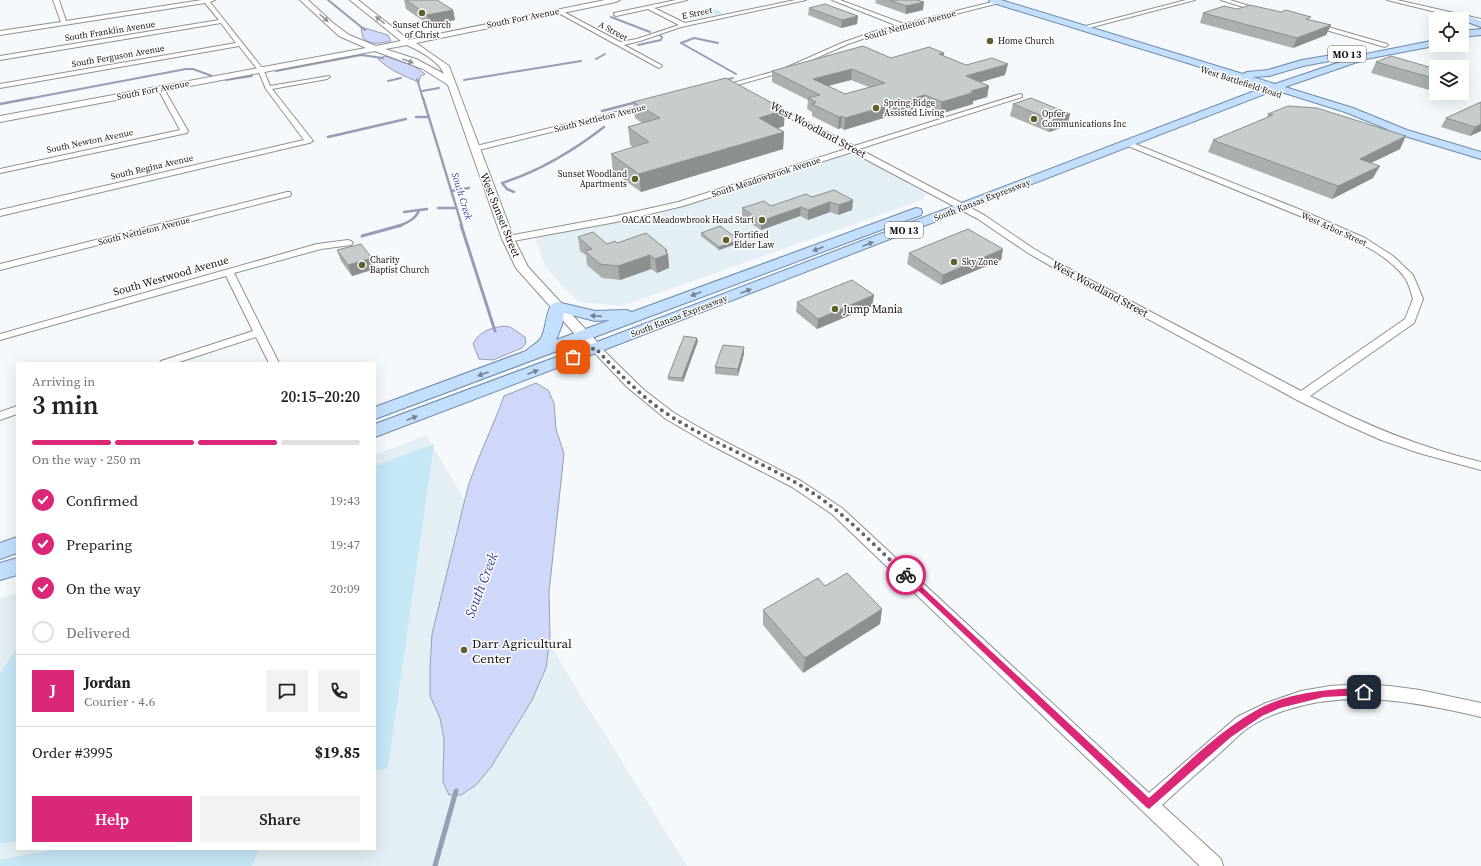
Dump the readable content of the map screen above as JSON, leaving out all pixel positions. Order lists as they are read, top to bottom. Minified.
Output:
{"streets":{"main road":["South Fort Avenue","MO 13","West Battlefield Road","South Kansas Expressway","West Sunset Street"],"street":["E Street","South Nettleton Avenue","South Franklin Avenue","A Street","South Ferguson Avenue","West Woodland Street","South Newton Avenue","South Regina Avenue","South Meadowbrook Avenue","West Arbor Street","South Westwood Avenue"]},"crossings":[["E Street","A Street"],["South Fort Avenue","A Street"],["South Fort Avenue","South Newton Avenue"],["South Fort Avenue","West Sunset Street"],["South Nettleton Avenue","West Battlefield Road"],["South Nettleton Avenue","West Sunset Street"],["West Battlefield Road","South Kansas Expressway"],["West Woodland Street","South Meadowbrook Avenue"],["West Woodland Street","South Kansas Expressway"],["West Woodland Street","West Arbor Street"],["South Meadowbrook Avenue","West Sunset Street"],["South Kansas Expressway","West Sunset Street"],["South Kansas Expressway","West Arbor Street"]],"water":["South Creek"],"places":["Sunset Church of Christ","Home Church","Spring Ridge Assisted Living","Opfer Communications Inc","Sunset Woodland Apartments","OACAC Meadowbrook Head Start","Fortified Elder Law","Sky Zone","Charity Baptist Church","Jump Mania","Darr Agricultural Center"],"page":{"heading":["3 min","Arriving in","20:15–20:20"],"panel":["Jordan","Courier · 4.6","Order #3995","$19.85"],"bar":"On the way · 250 m","list":[["Confirmed","19:43"],["Preparing","19:47"],["On the way","20:09"],"Delivered"],"round":"J","buttons":["Help","Share"]}}
